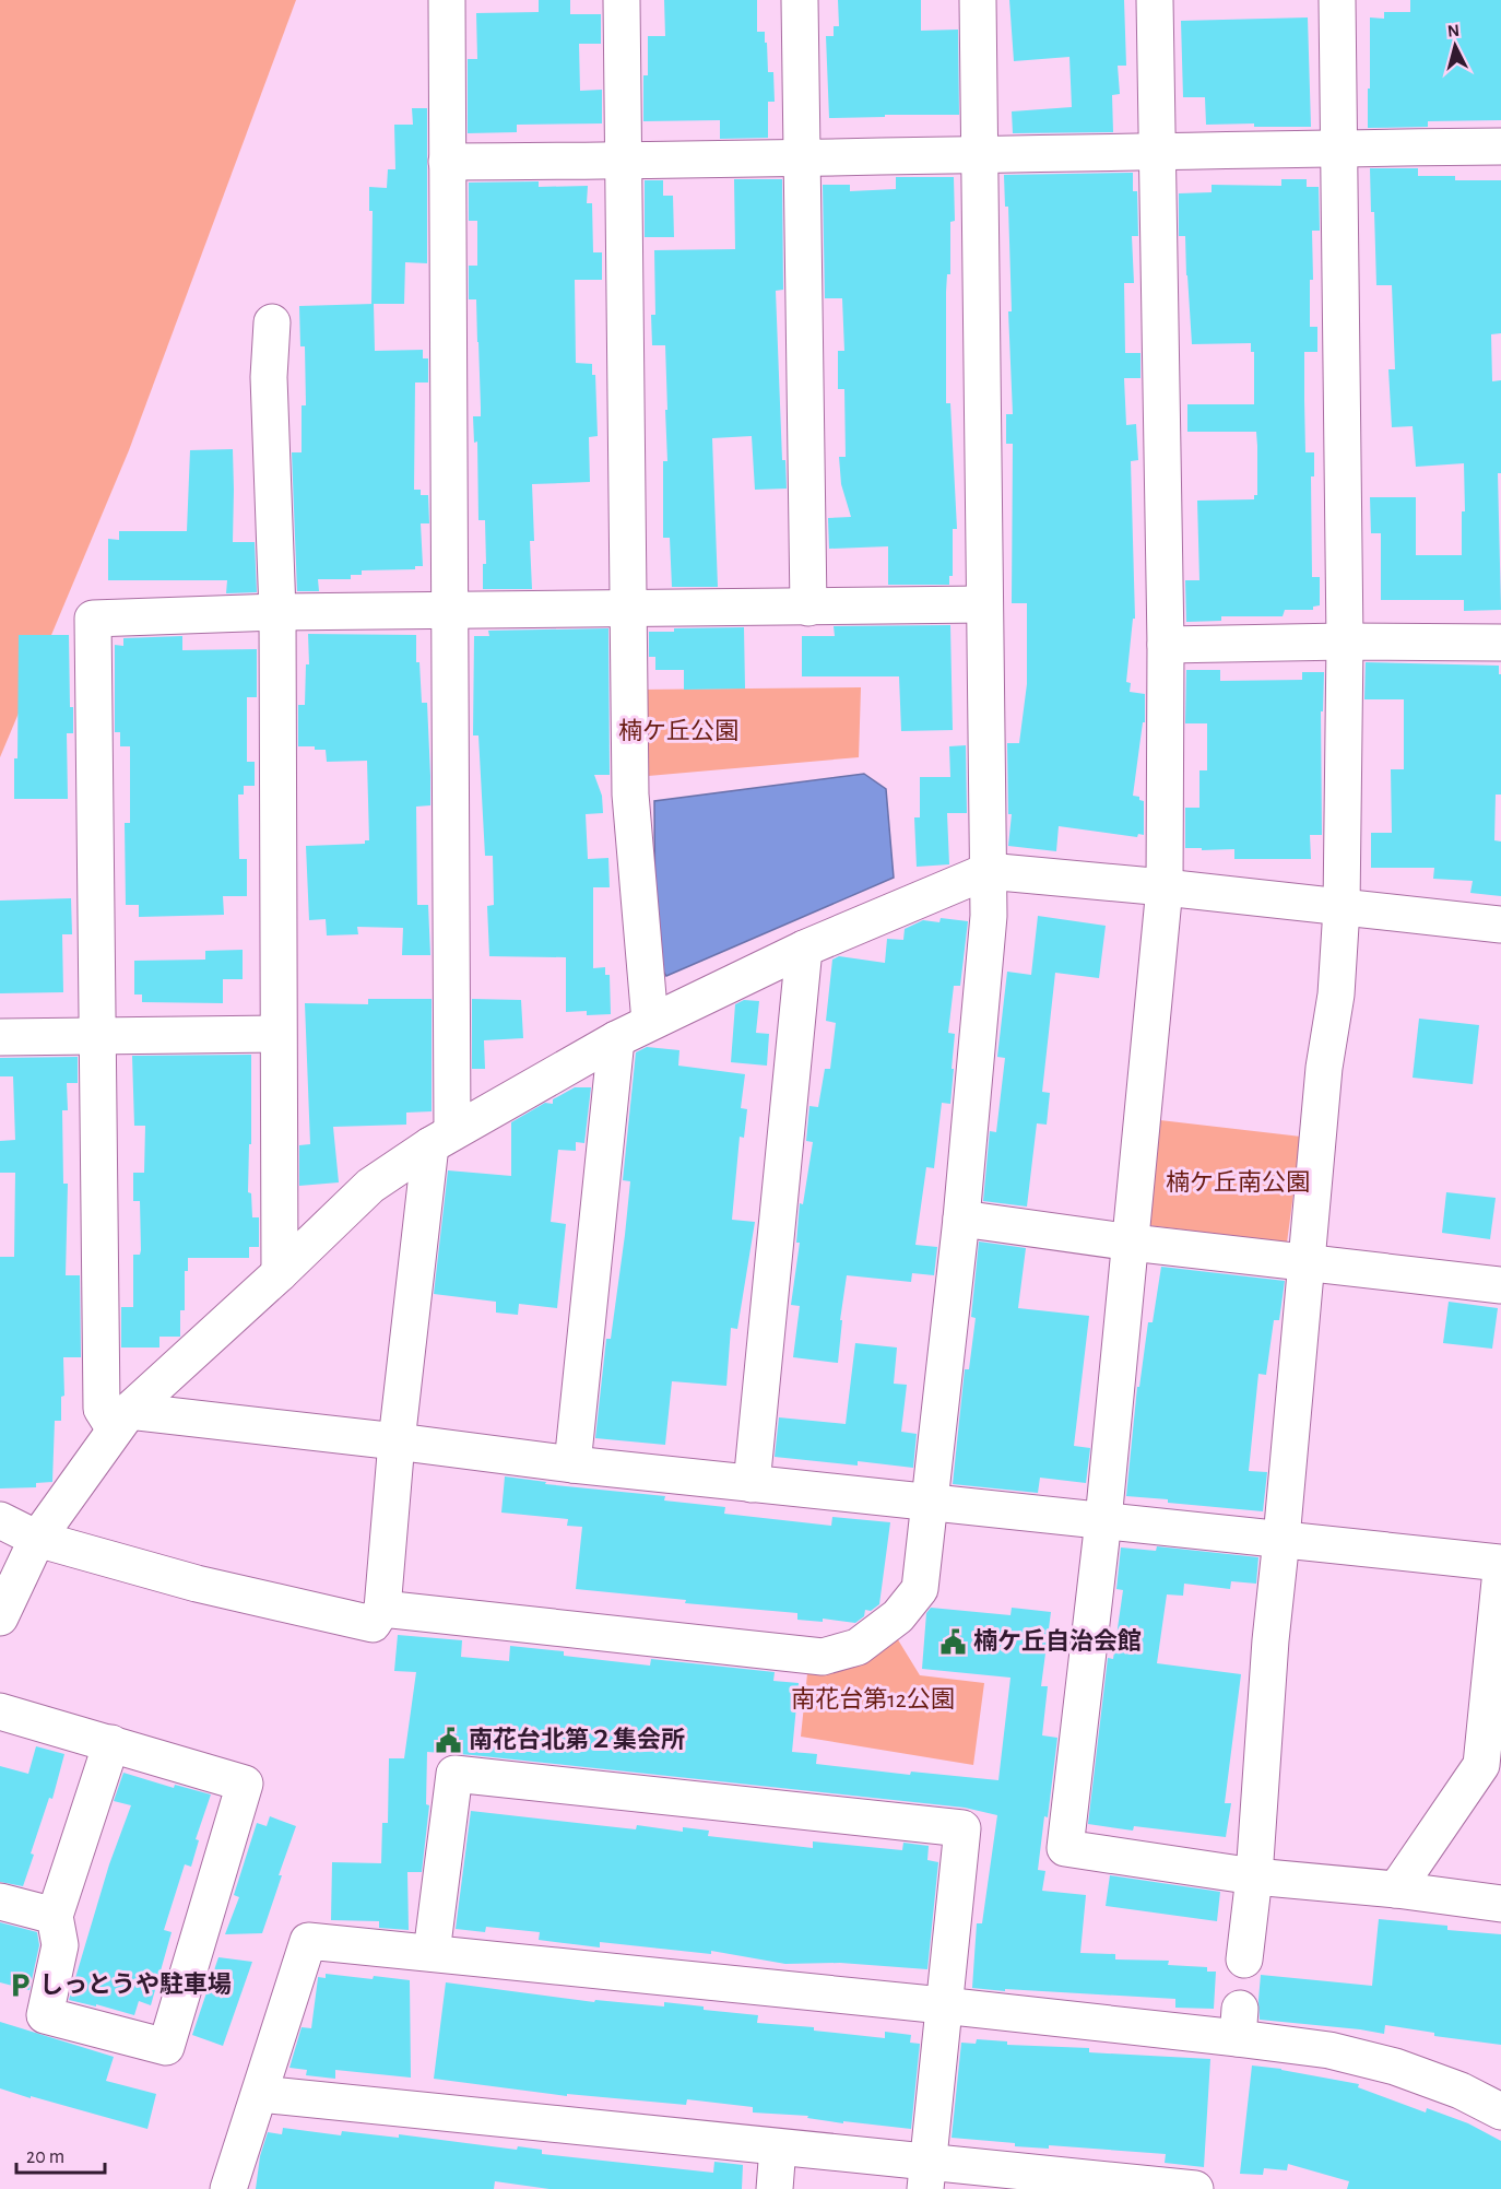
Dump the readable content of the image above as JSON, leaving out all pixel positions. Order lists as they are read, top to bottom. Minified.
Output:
{"parks":["楠ケ丘公園","楠ケ丘南公園","南花台第12公園"],"places":{"public building":["楠ケ丘自治会館","南花台北第２集会所"],"parking":["しっとうや駐車場"]},"scale_bar":"20 m","north":"top"}
